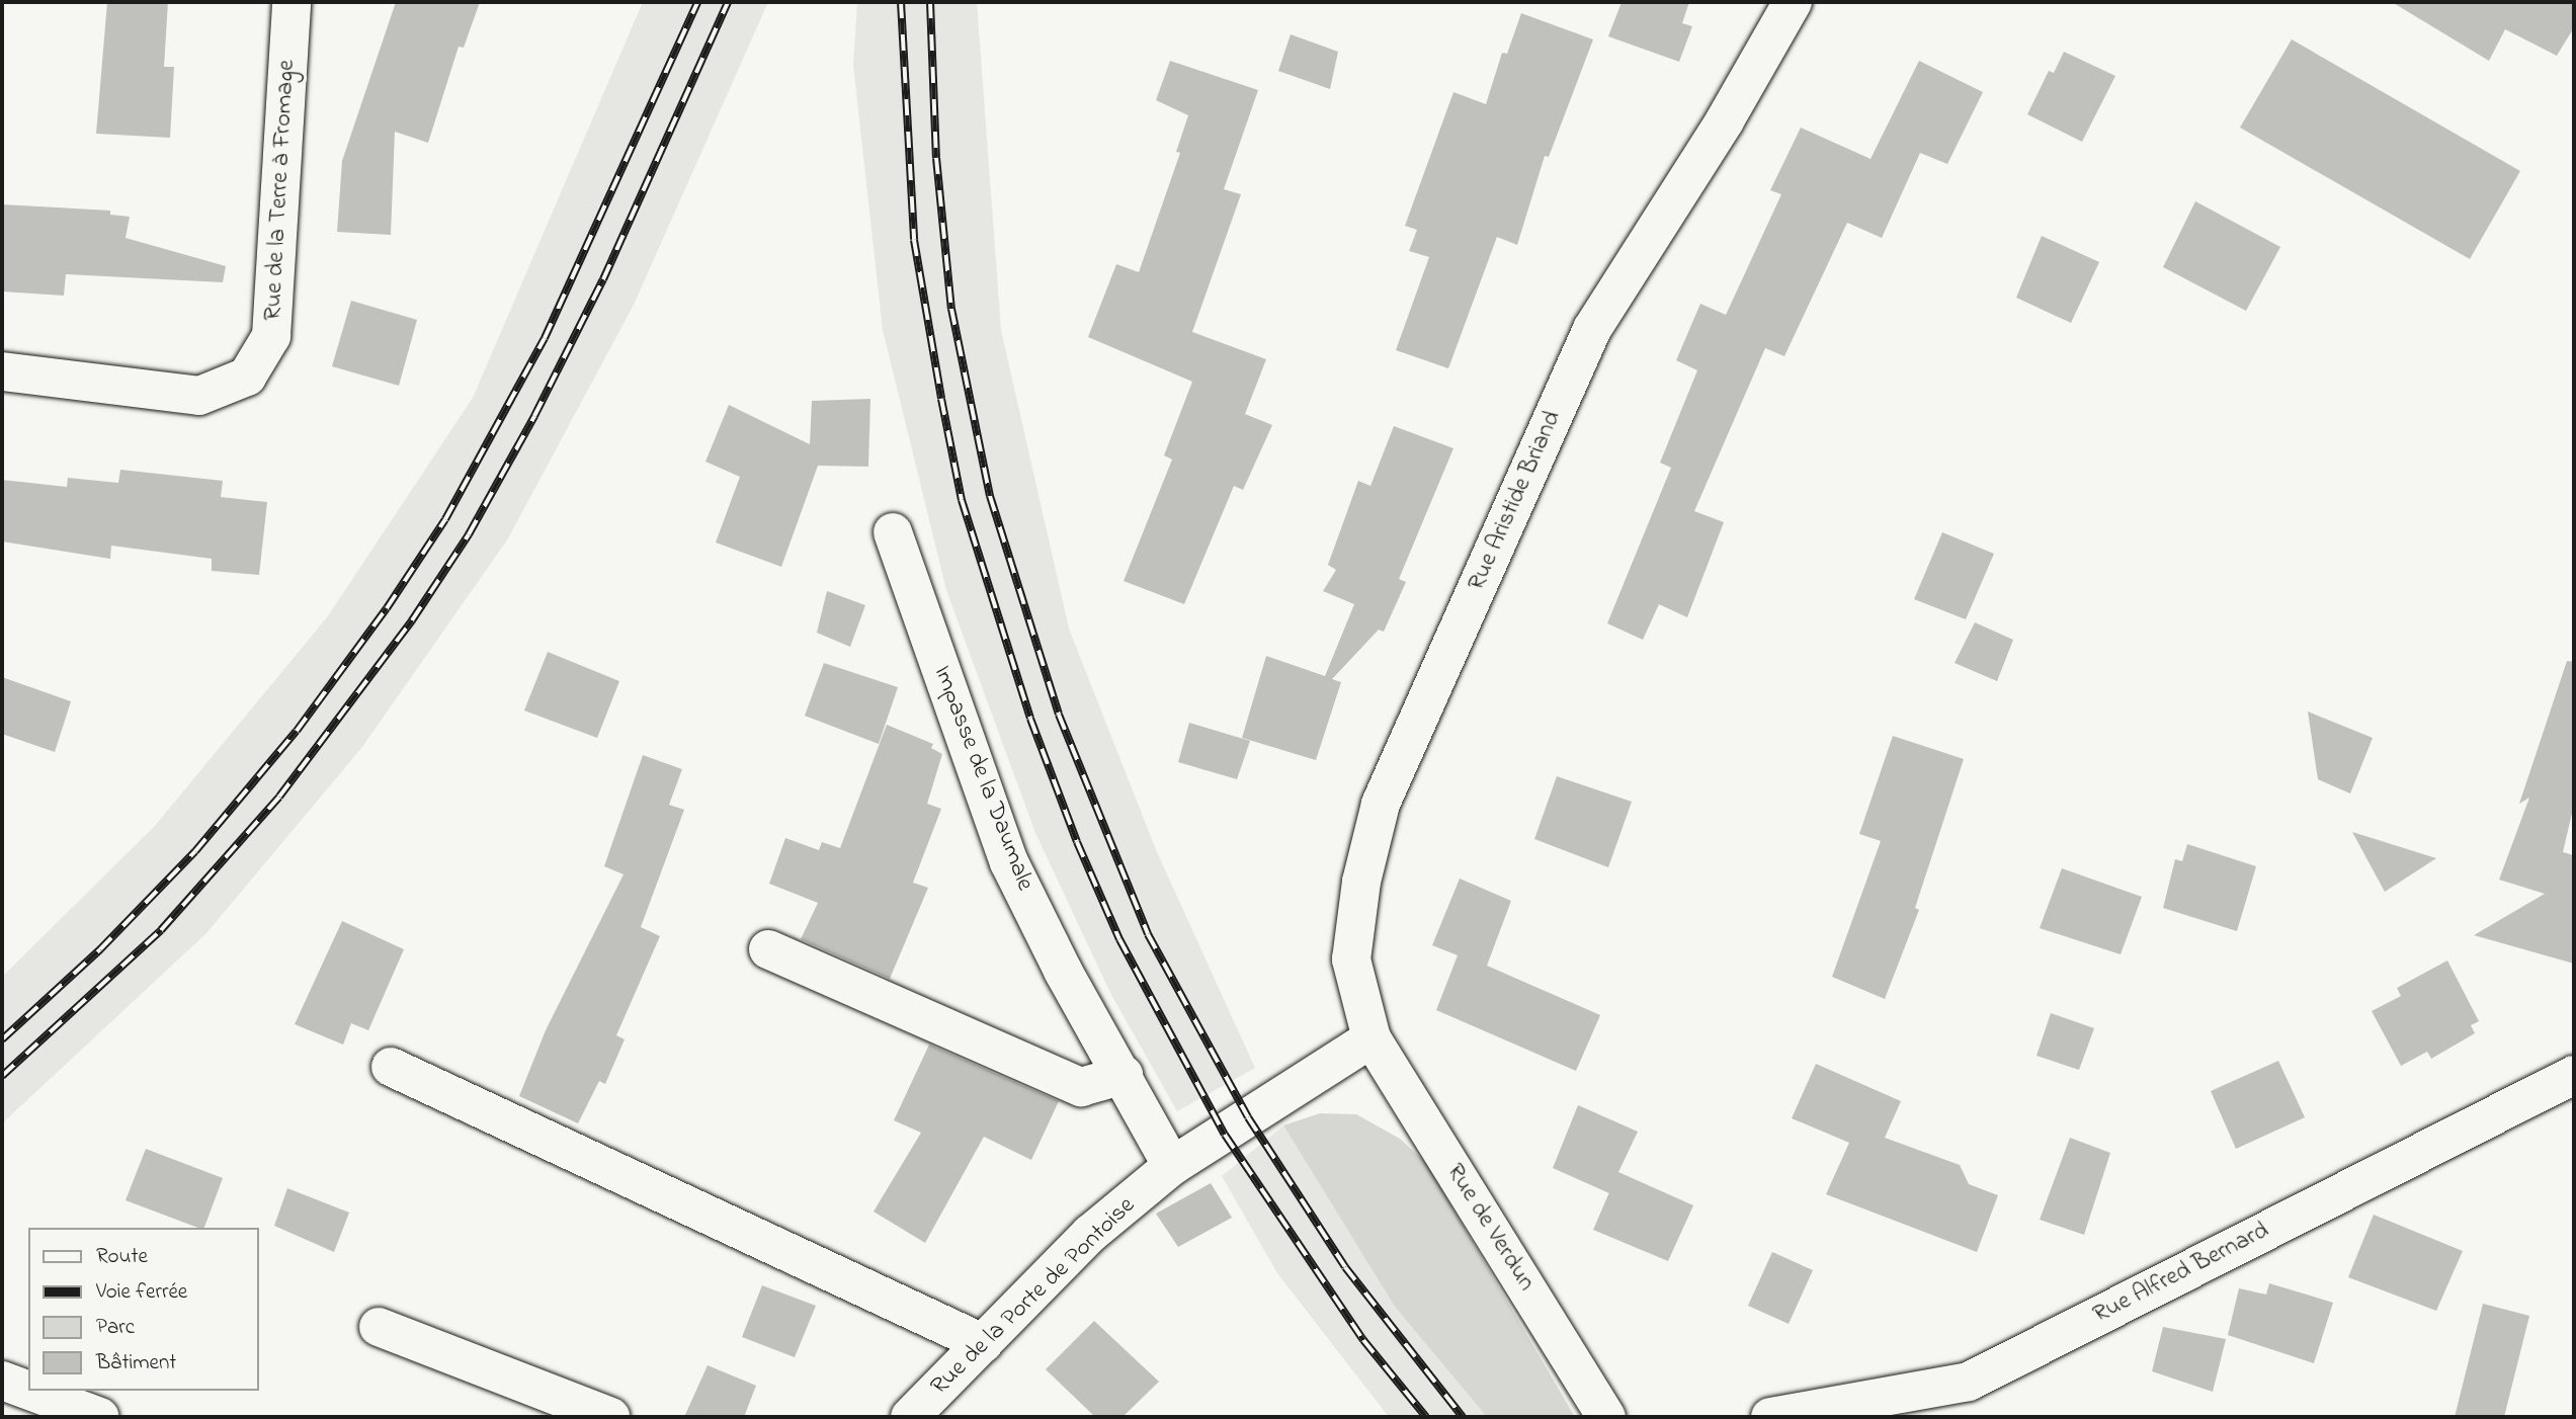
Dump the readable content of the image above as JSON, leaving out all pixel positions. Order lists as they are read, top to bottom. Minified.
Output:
{"streets":{"street":["Rue de la Terre à Fromage","Rue Aristide Briand","Impasse de la Daumale","Rue de Verdun","Rue Alfred Bernard","Rue de la Porte de Pontoise"]},"crossings":[["Rue Aristide Briand","Rue de Verdun"],["Rue Aristide Briand","Rue de la Porte de Pontoise"],["Impasse de la Daumale","Rue de la Porte de Pontoise"],["Rue de Verdun","Rue de la Porte de Pontoise"]],"legend":["Route","Voie ferrée","Parc","Bâtiment"]}
